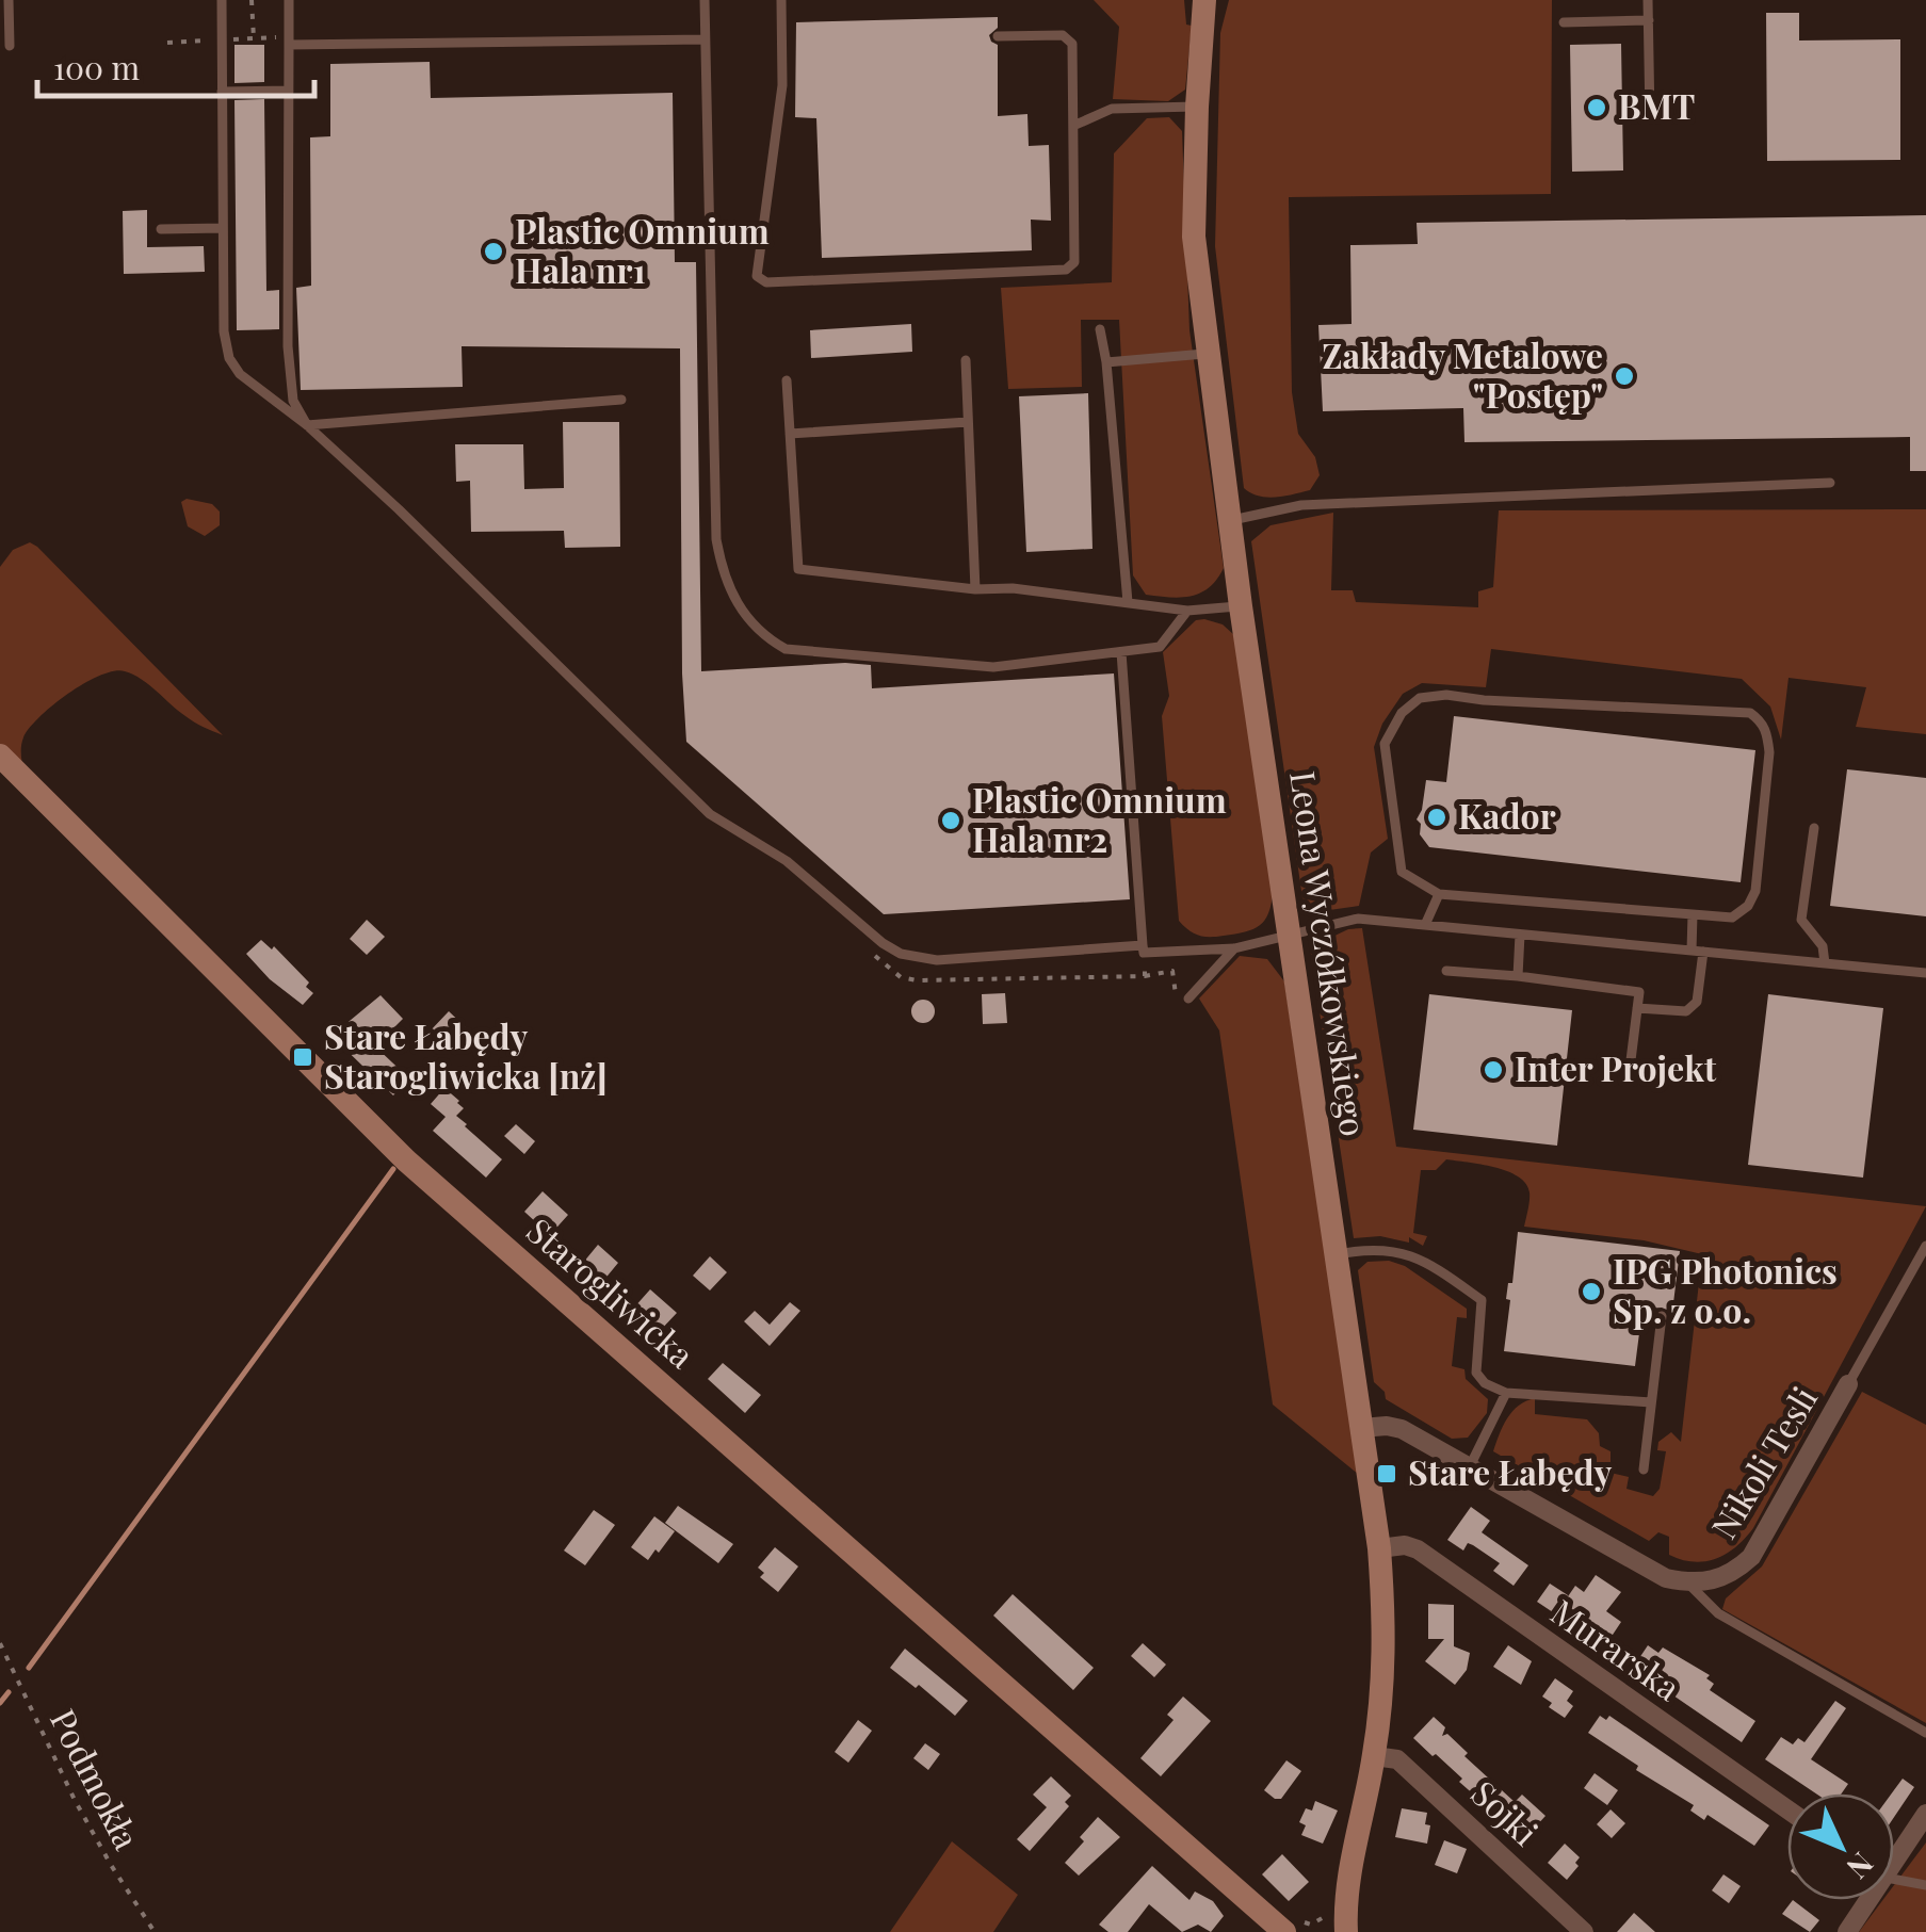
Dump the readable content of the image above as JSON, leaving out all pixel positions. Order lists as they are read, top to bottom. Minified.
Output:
{"streets":{"street":["Leona Wyczółkowskiego","Starogliwicka","Nikoli Tesli","Murarska","Sojki"],"path":["Podmokła"]},"crossings":[["Leona Wyczółkowskiego","Murarska"],["Leona Wyczółkowskiego","Sojki"]],"places":{"other":["BMT","Plastic Omnium Hala nr1","Zakłady Metalowe \"Postęp\"","Kador","Plastic Omnium Hala nr2","Inter Projekt","IPG Photonics Sp. z o.o."],"transit":["Stare Łabędy Starogliwicka [nż]","Stare Łabędy"]},"scale_bar":"100 m","north":"bottom right"}
